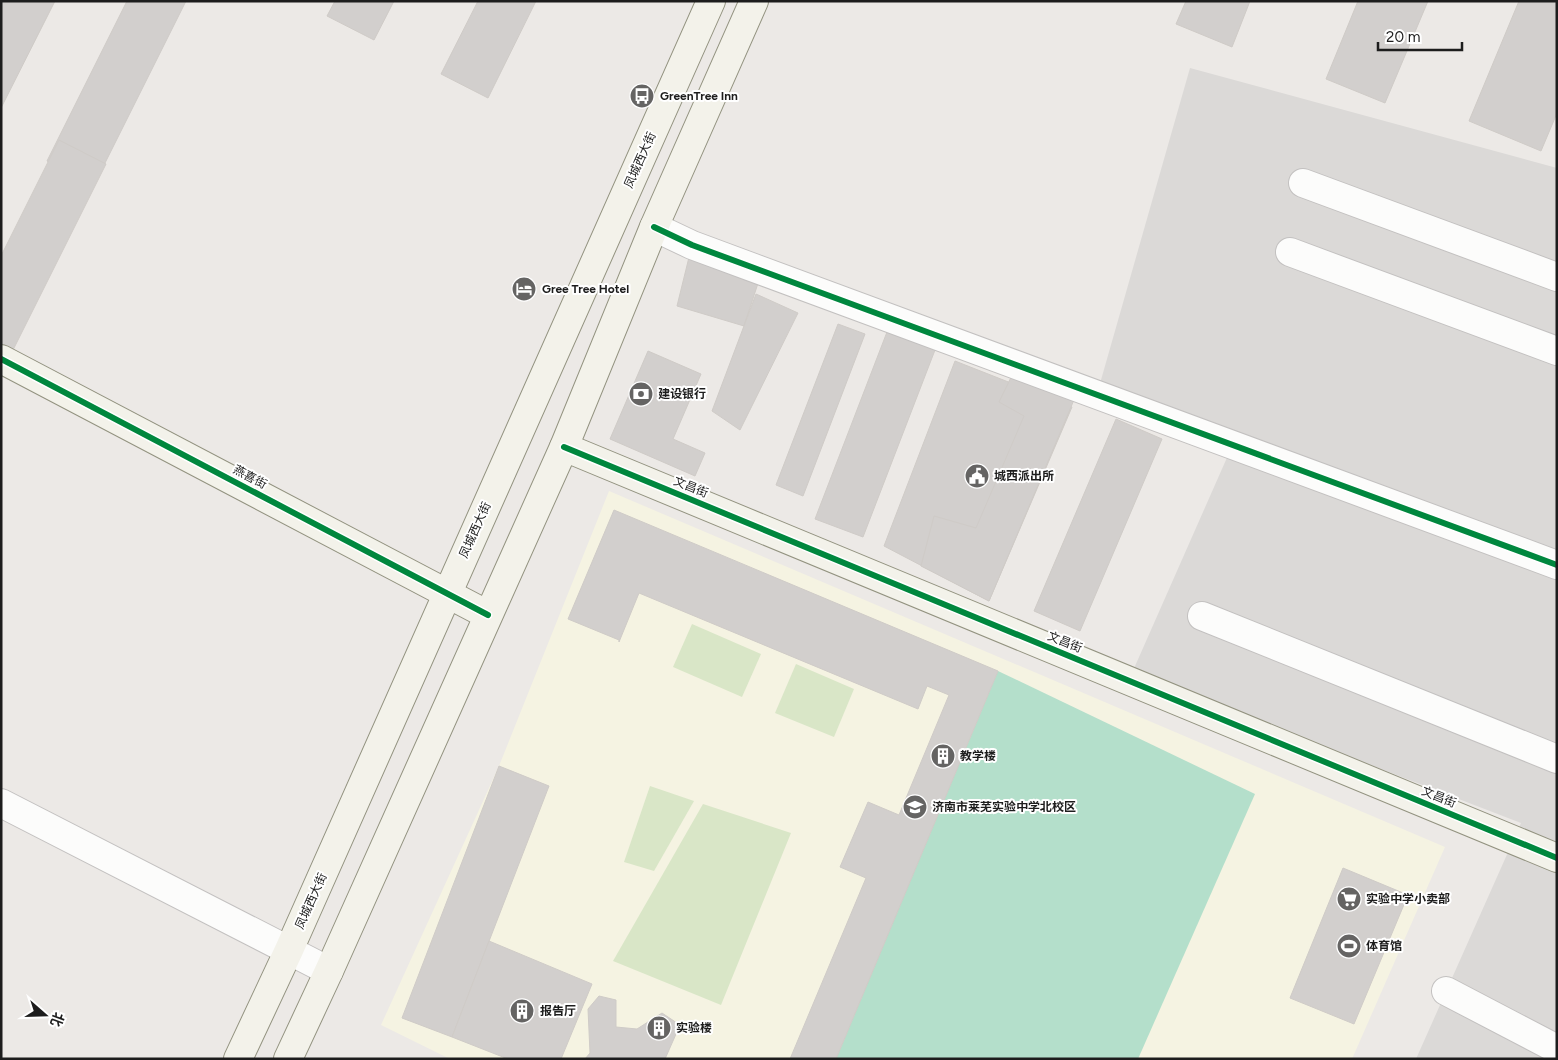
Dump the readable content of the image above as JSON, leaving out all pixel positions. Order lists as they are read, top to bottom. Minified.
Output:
{"streets":{"main road":["凤城西大街","燕喜街","文昌街"]},"crossings":[["凤城西大街","燕喜街"]],"places":{"bus stop":["GreenTree Inn"],"hotel":["Gree Tree Hotel"],"bank":["建设银行"],"public building":["城西派出所"],"building":["教学楼","报告厅","实验楼"],"school or university":["济南市莱芜实验中学北校区"],"supermarket":["实验中学小卖部"],"sports":["体育馆"]},"scale_bar":"20 m","north":"right"}
